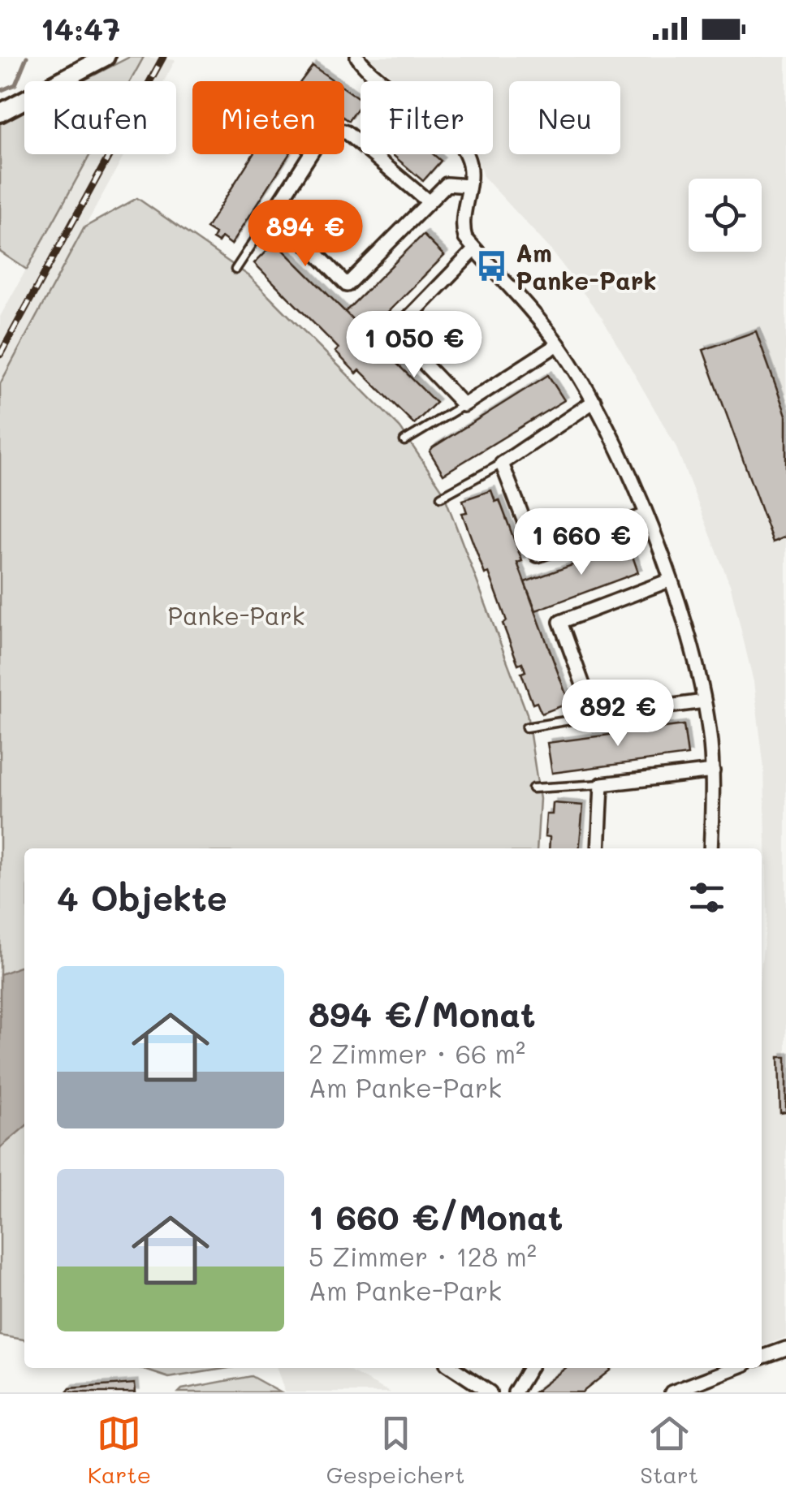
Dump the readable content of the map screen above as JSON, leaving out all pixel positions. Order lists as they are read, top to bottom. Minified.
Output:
{"parks":["Panke-Park"],"places":{"bus stop":["Am Panke-Park"]},"page":{"status":"14:47","chip":["Kaufen","Mieten","Filter","Neu"],"price":["894 €","1 050 €","1 660 €","892 €"],"heading":"4 Objekte","list":[{"name":"894 €/Monat","note":"2 Zimmer · 66 m² · Am Panke-Park"},{"name":"1 660 €/Monat","note":"5 Zimmer · 128 m² · Am Panke-Park"}],"tabs":["Karte","Gespeichert","Start"]}}
